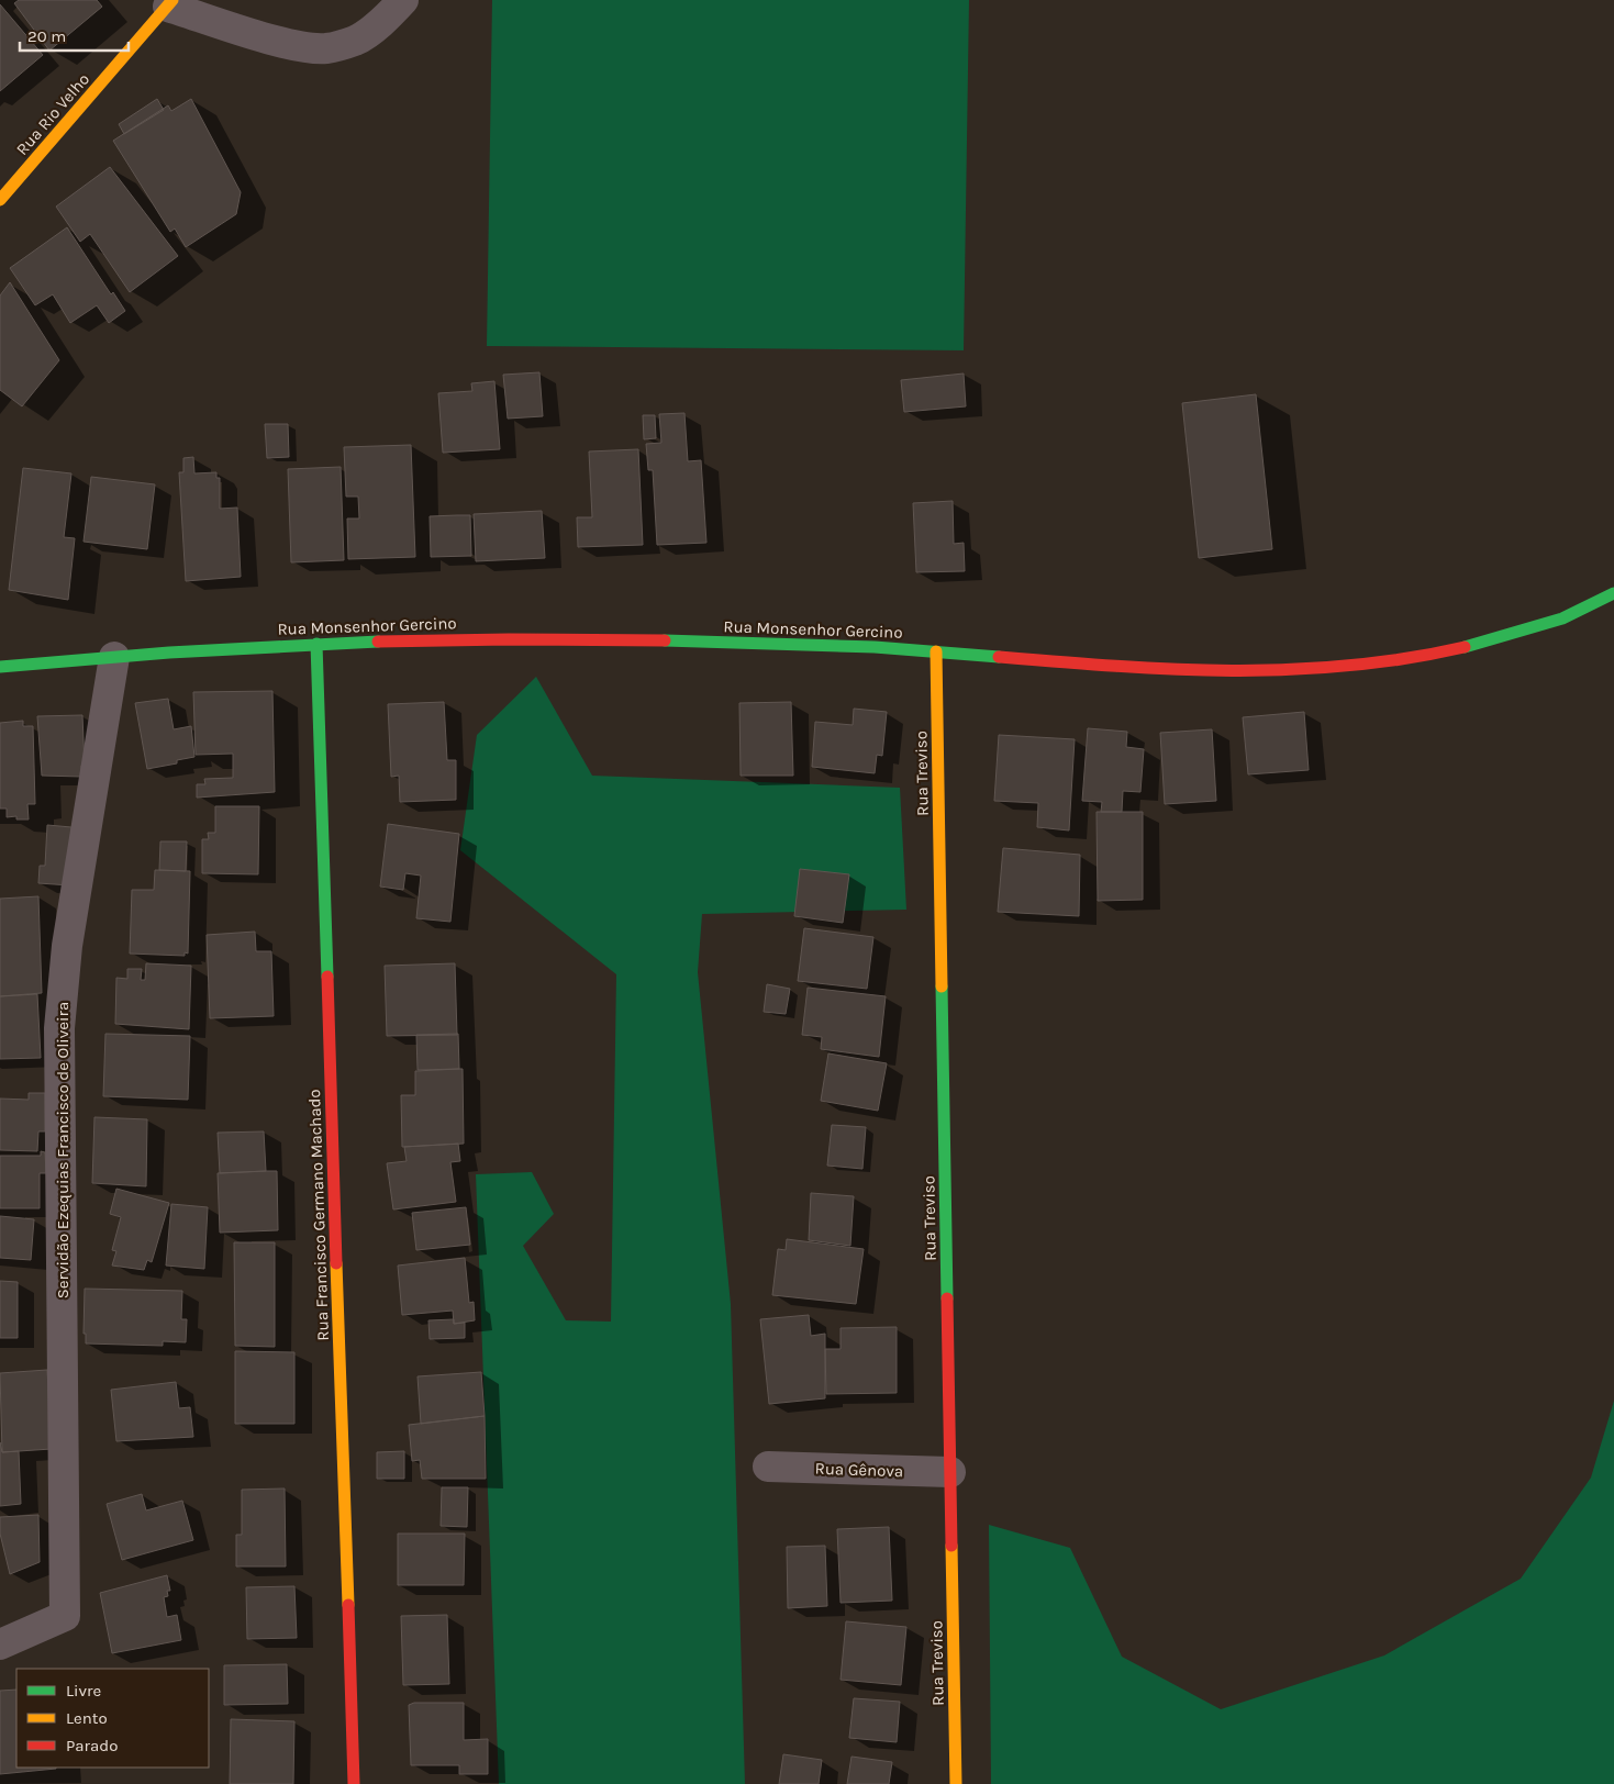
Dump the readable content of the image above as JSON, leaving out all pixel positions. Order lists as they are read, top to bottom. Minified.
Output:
{"streets":{"street":["Rua Rio Velho","Rua Monsenhor Gercino","Rua Treviso","Servidão Ezequias Francisco de Oliveira","Rua Francisco Germano Machado","Rua Gênova"]},"crossings":[["Rua Monsenhor Gercino","Rua Treviso"],["Rua Monsenhor Gercino","Servidão Ezequias Francisco de Oliveira"],["Rua Monsenhor Gercino","Rua Francisco Germano Machado"],["Rua Treviso","Rua Gênova"]],"legend":["Livre","Lento","Parado"],"scale_bar":"20 m"}
